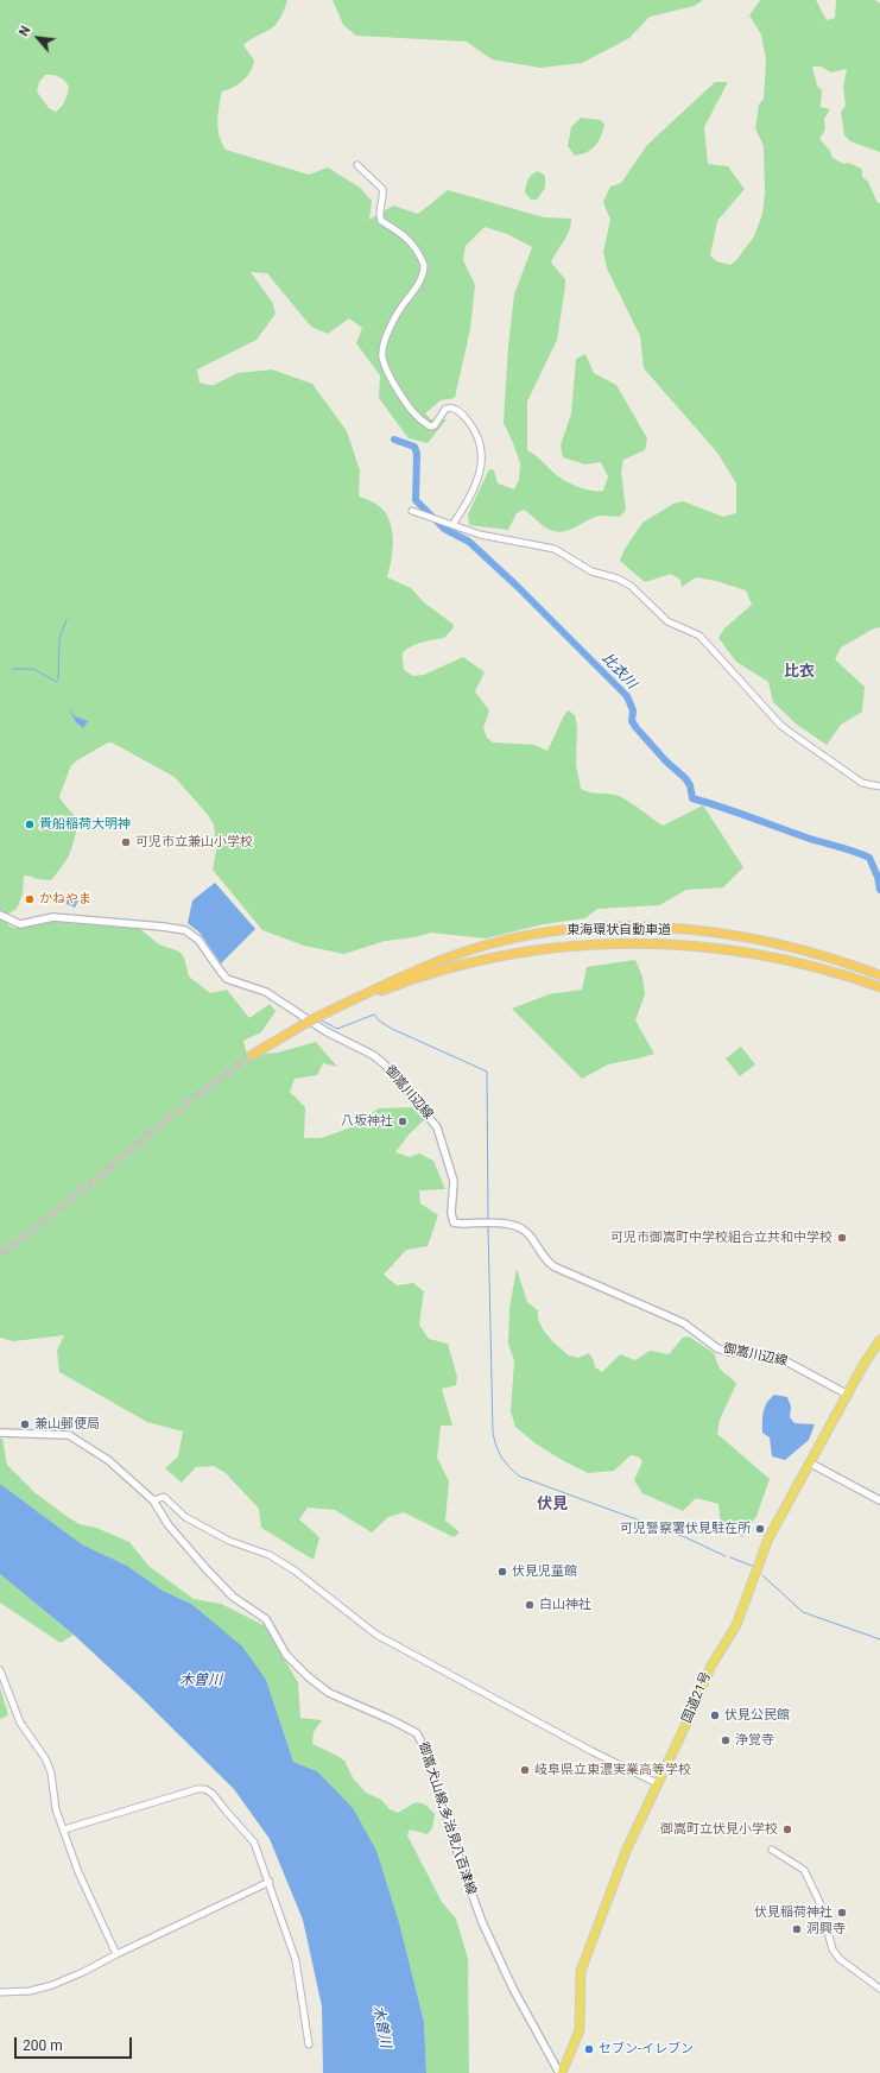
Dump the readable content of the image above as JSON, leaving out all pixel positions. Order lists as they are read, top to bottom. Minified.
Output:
{"streets":{"highway":["東海環状自動車道","国道21号"],"main road":["御嵩川辺線","御嵩犬山線;多治見八百津線"]},"crossings":[["御嵩川辺線","国道21号"],["国道21号","御嵩犬山線;多治見八百津線"]],"districts":["比衣","伏見"],"water":["比衣川","木曽川"],"places":["貴船稲荷大明神","可児市立兼山小学校","かねやま","八坂神社","可児市御嵩町中学校組合立共和中学校","兼山郵便局","可児警察署伏見駐在所","伏見児童館","白山神社","伏見公民館","浄覚寺","岐阜県立東濃実業高等学校","御嵩町立伏見小学校","伏見稲荷神社","洞興寺","セブン-イレブン"],"scale_bar":"200 m","north":"top left"}
